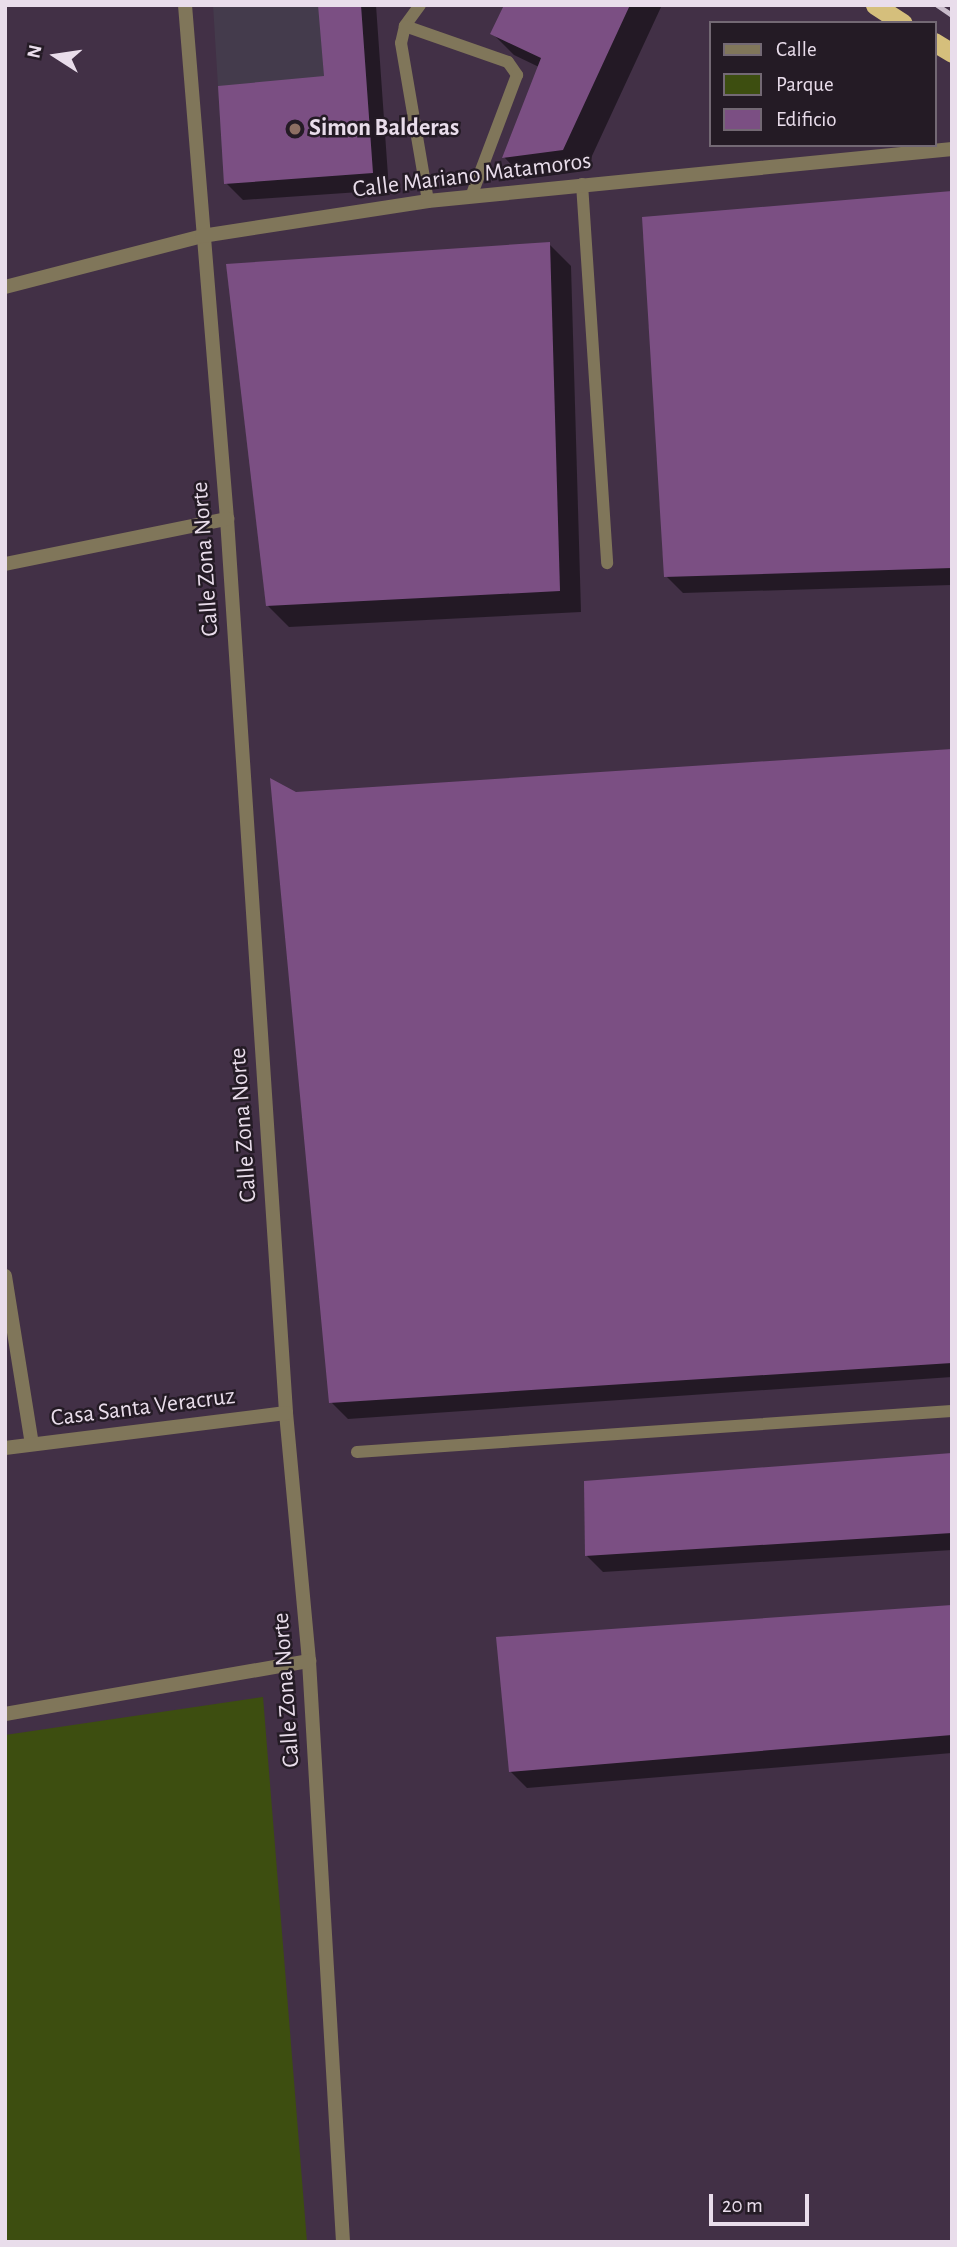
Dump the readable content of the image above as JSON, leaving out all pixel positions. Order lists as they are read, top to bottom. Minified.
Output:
{"streets":{"street":["Calle Mariano Matamoros","Calle Zona Norte","Casa Santa Veracruz"]},"crossings":[["Calle Mariano Matamoros","Calle Zona Norte"],["Calle Zona Norte","Casa Santa Veracruz"]],"places":["Simon Balderas"],"legend":["Calle","Parque","Edificio"],"scale_bar":"20 m","north":"left"}
